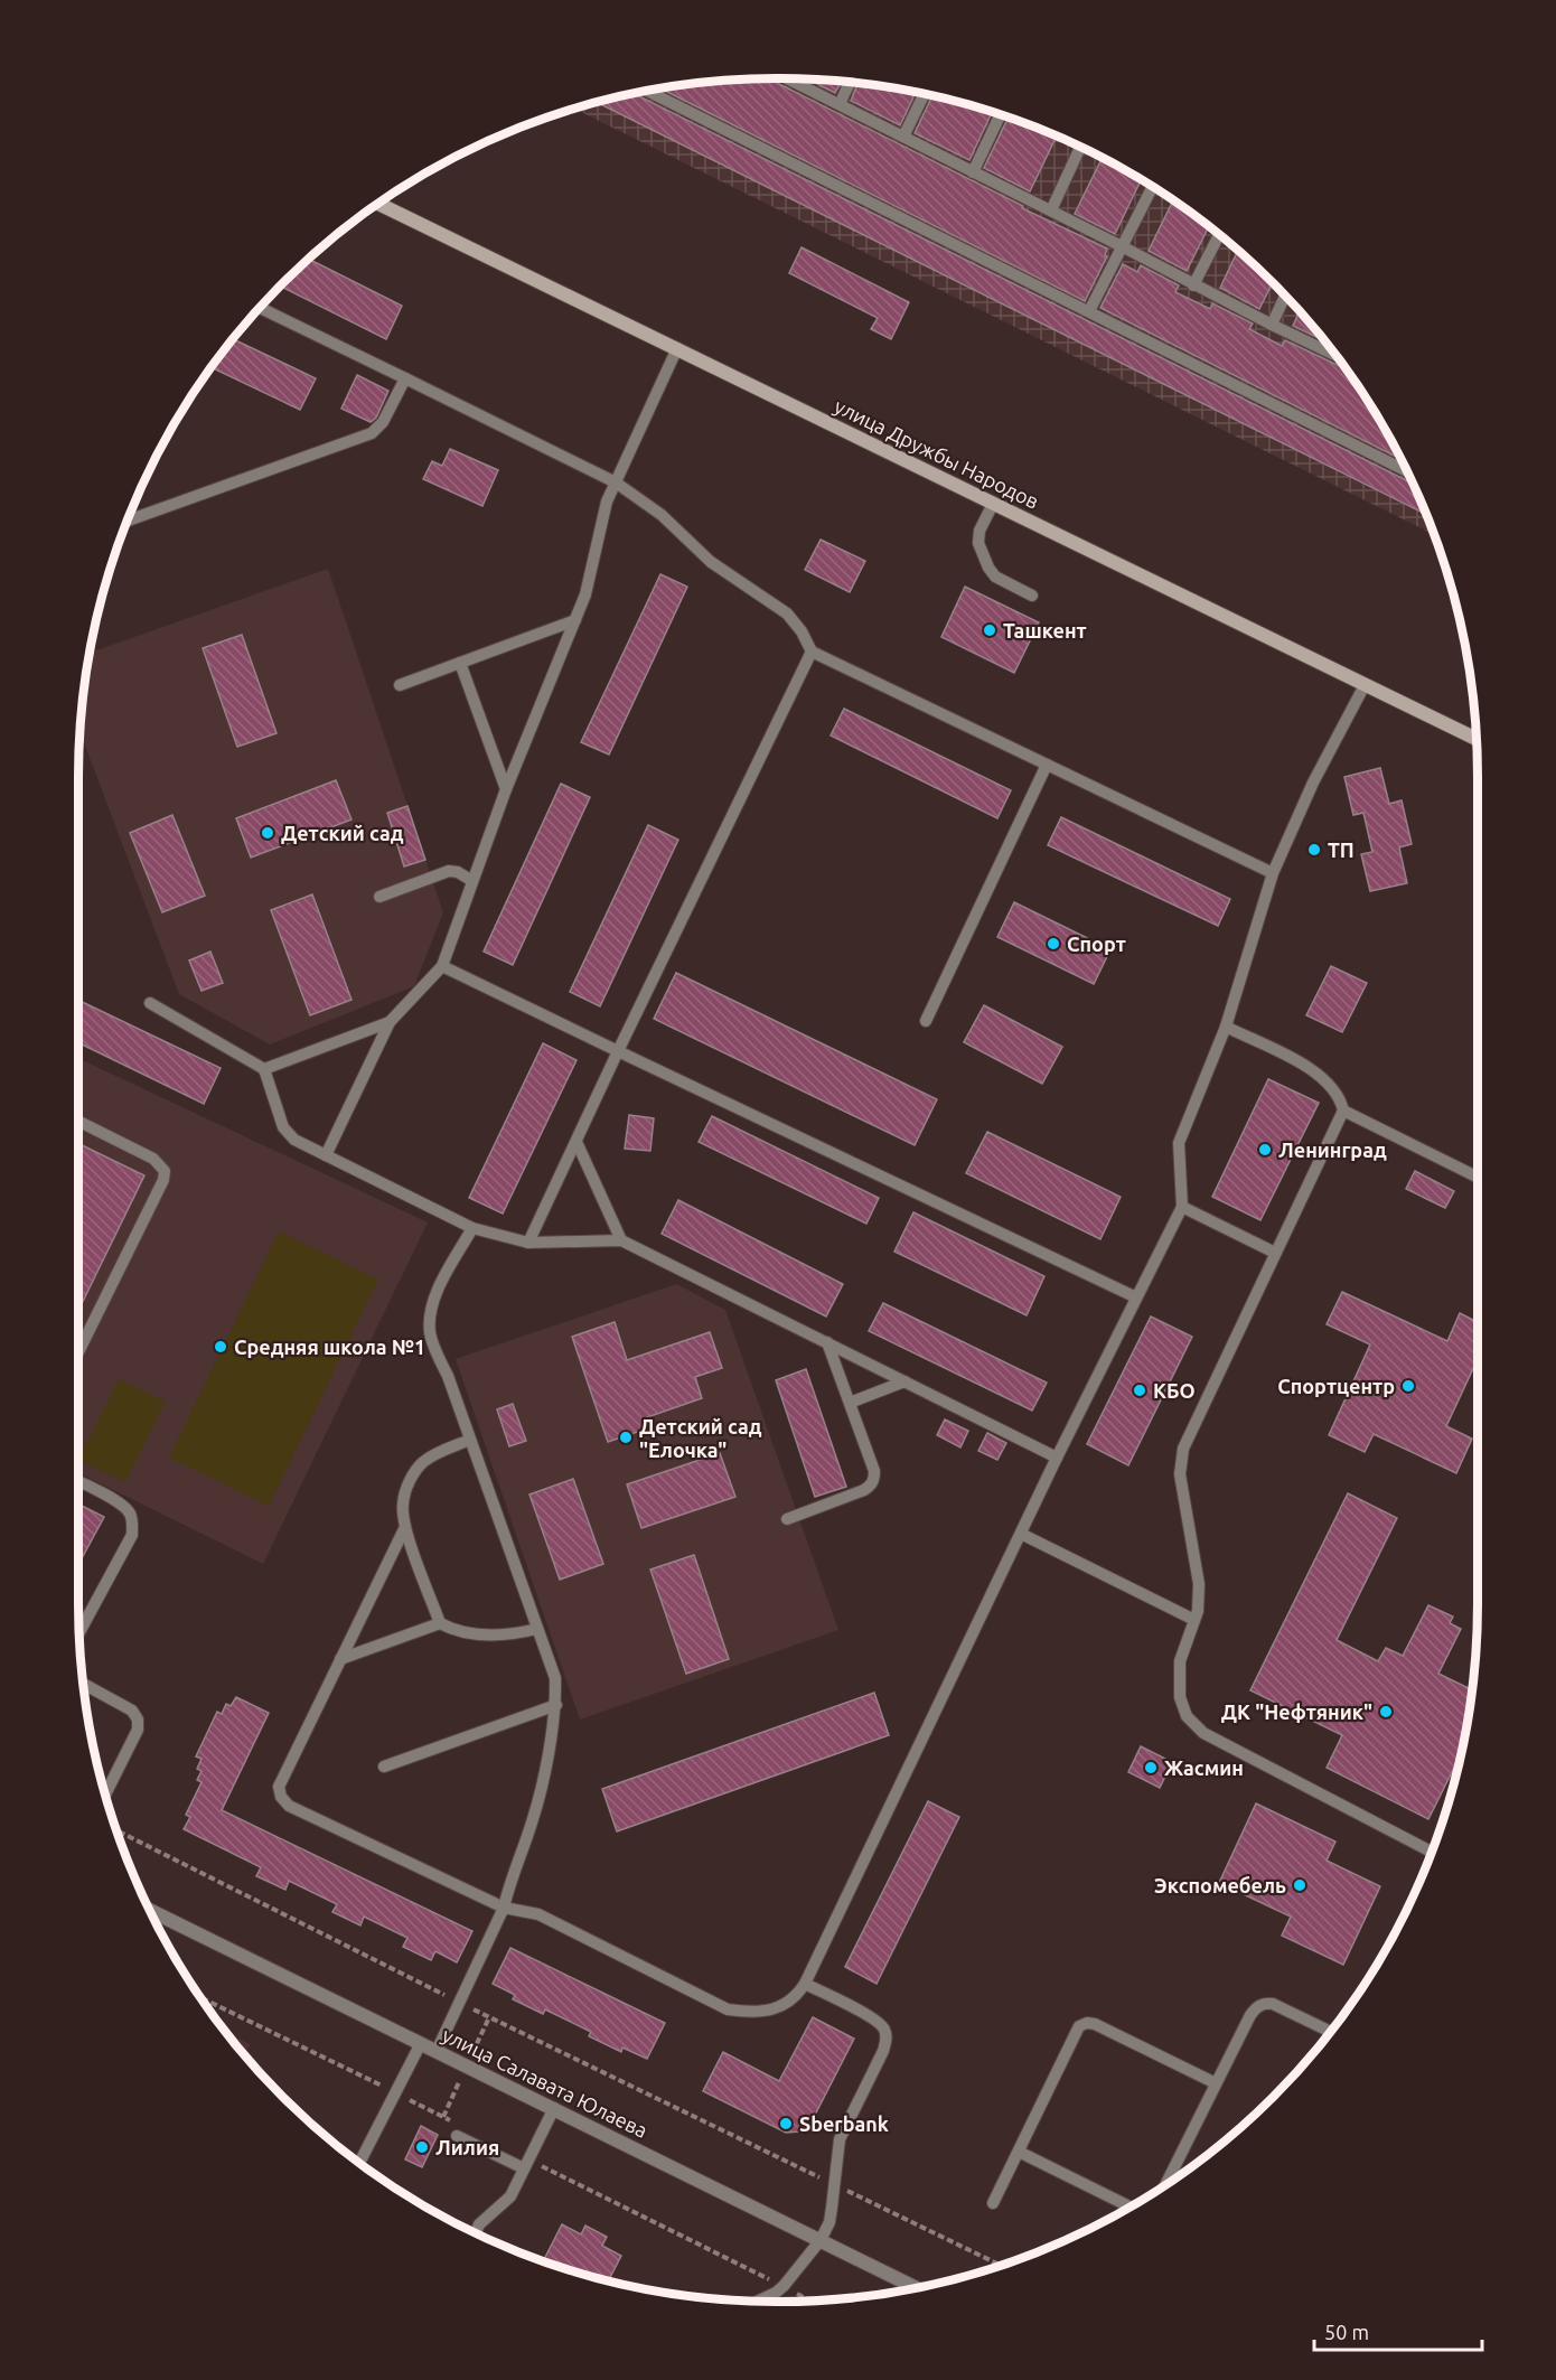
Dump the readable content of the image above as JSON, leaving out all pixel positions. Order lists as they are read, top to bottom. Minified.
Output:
{"streets":{"main road":["улица Дружбы Народов"],"street":["улица Салавата Юлаева"]},"places":["Ташкент","Детский сад","ТП","Спорт","Ленинград","Средняя школа №1","Спортцентр","КБО","Детский сад \"Елочка\"","ДК \"Нефтяник\"","Жасмин","Экспомебель","Sberbank","Лилия"],"scale_bar":"50 m"}
